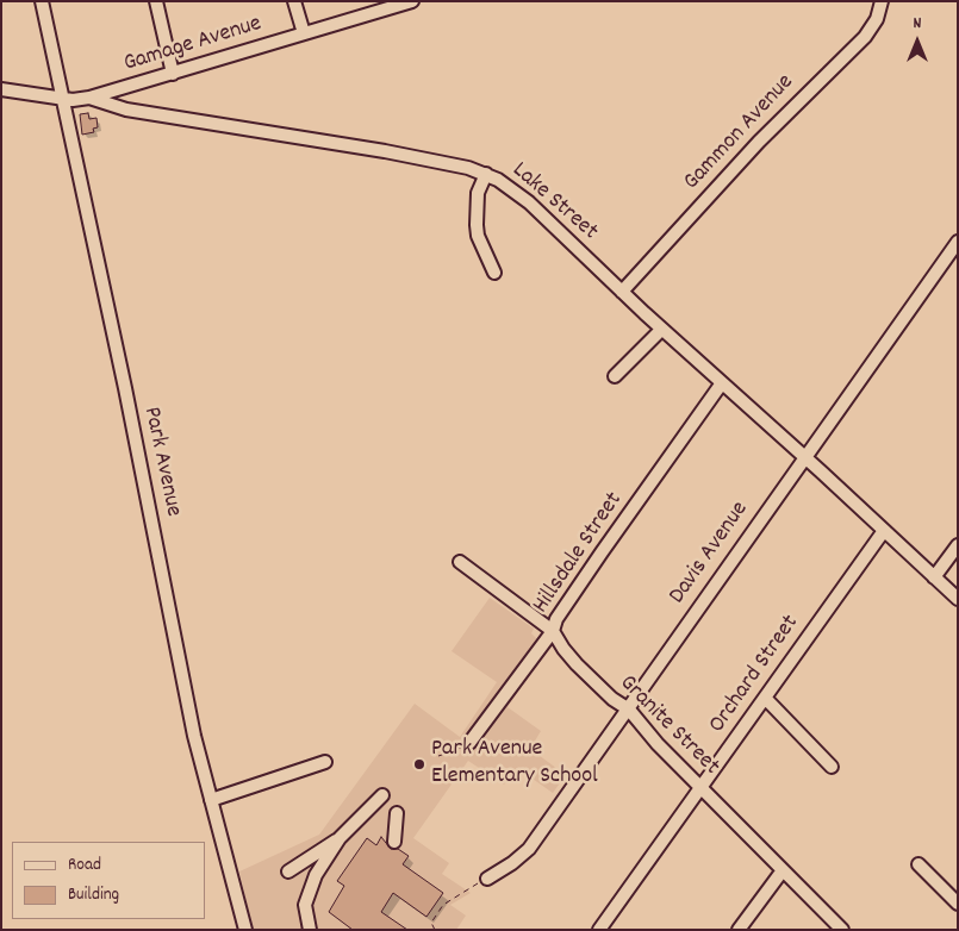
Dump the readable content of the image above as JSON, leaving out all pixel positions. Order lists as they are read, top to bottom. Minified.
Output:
{"streets":{"street":["Gamage Avenue","Gammon Avenue","Lake Street","Park Avenue","Hillsdale Street","Davis Avenue","Orchard Street","Granite Street"]},"crossings":[["Gamage Avenue","Lake Street"],["Gammon Avenue","Lake Street"],["Lake Street","Park Avenue"],["Lake Street","Hillsdale Street"],["Lake Street","Davis Avenue"],["Lake Street","Orchard Street"],["Hillsdale Street","Granite Street"],["Davis Avenue","Granite Street"],["Orchard Street","Granite Street"]],"places":["Park Avenue Elementary School"],"legend":["Road","Building"],"north":"top"}
